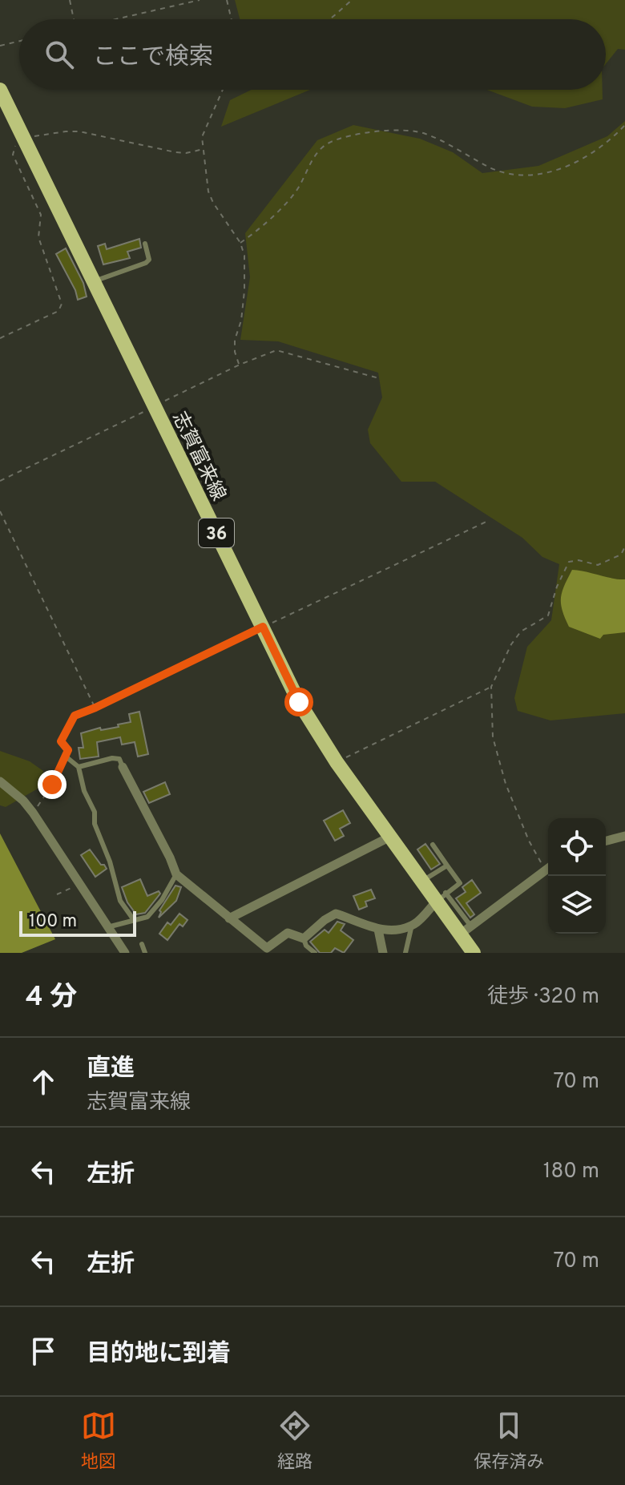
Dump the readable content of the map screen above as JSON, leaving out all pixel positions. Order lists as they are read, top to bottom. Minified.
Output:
{"streets":{"main road":["志賀富来線","36"]},"scale_bar":"100 m","page":{"search":"ここで検索","scale":"100 m","heading":["4 分","徒歩 · 320 m"],"list":[["直進","志賀富来線","70 m"],["左折","180 m"],["左折","70 m"],"目的地に到着"],"nav":["地図","経路","保存済み"]}}
